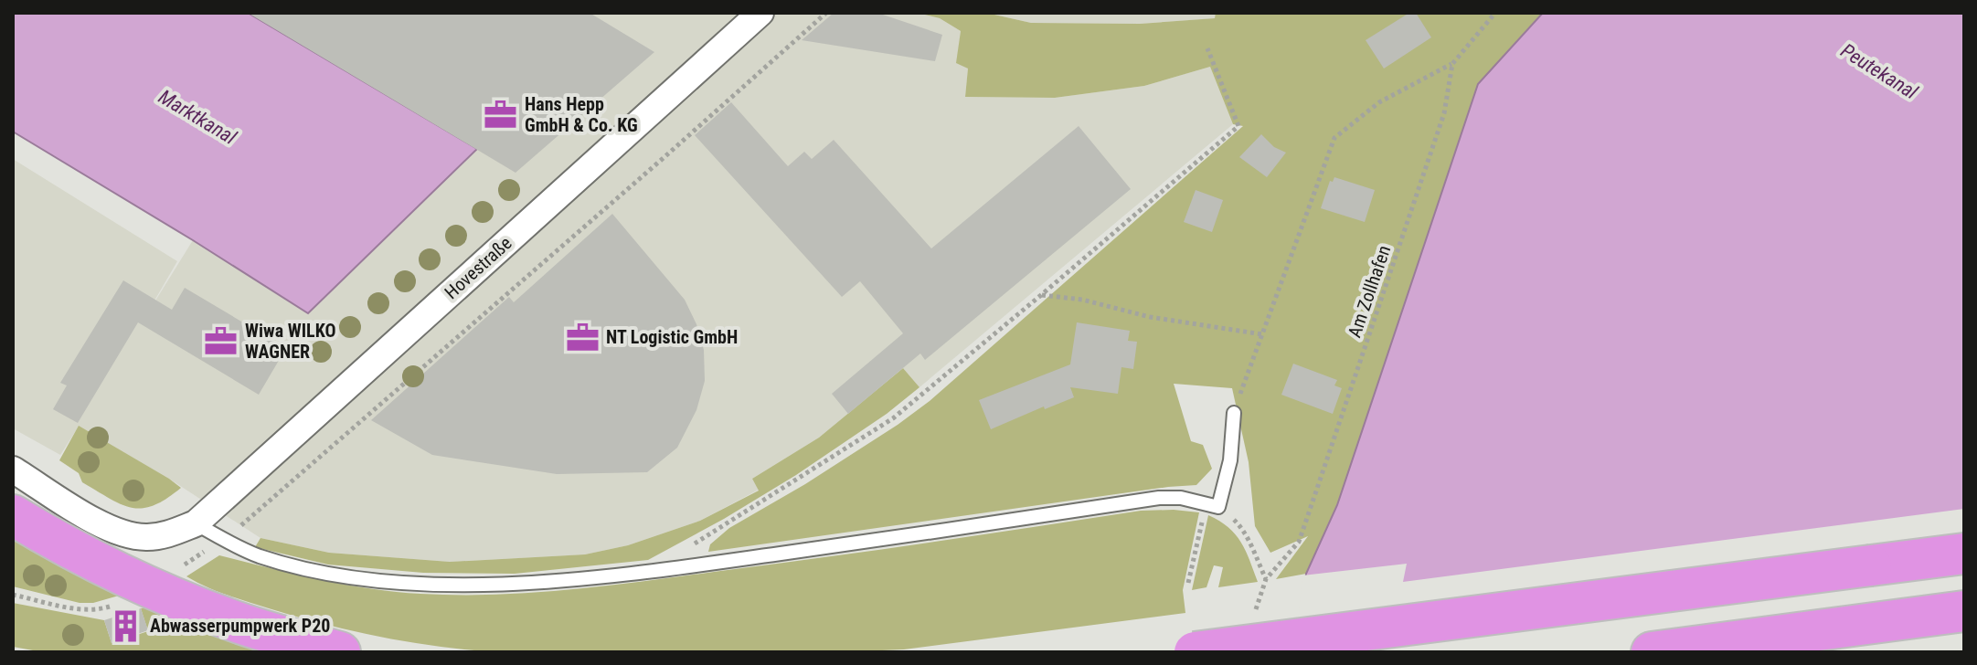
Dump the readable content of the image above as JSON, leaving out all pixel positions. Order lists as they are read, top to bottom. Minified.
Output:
{"streets":{"street":["Hovestraße"],"path":["Am Zollhafen"]},"water":["Peutekanal","Marktkanal"],"places":{"office":["Hans Hepp GmbH & Co. KG","NT Logistic GmbH","Wiwa WILKO WAGNER"],"building":["Abwasserpumpwerk P20"]}}
